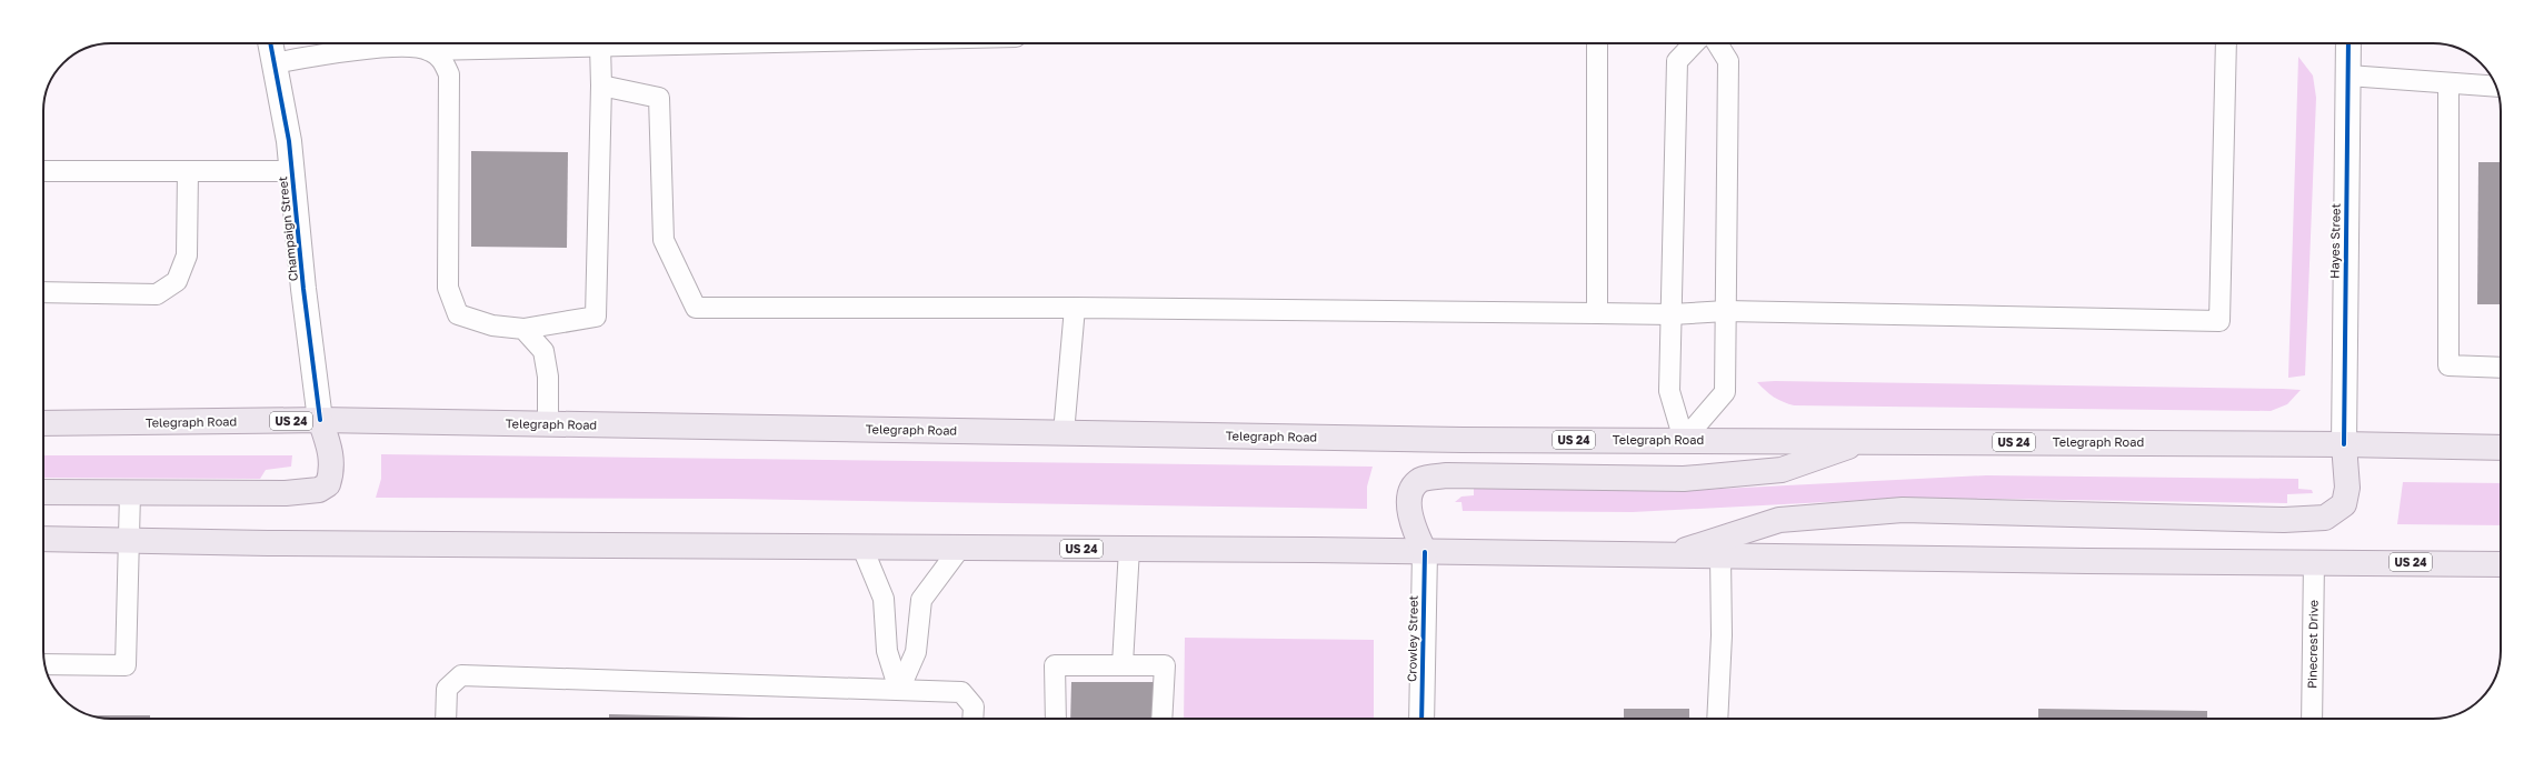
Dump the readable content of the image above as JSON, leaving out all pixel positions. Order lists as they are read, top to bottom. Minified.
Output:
{"streets":{"main road":["US 24","Telegraph Road"],"street":["Champaign Street","Hayes Street","Crowley Street"],"lane":["Pinecrest Drive"]},"crossings":[["Champaign Street","Telegraph Road"],["Hayes Street","Telegraph Road"],["US 24","Crowley Street"],["US 24","Pinecrest Drive"]]}
